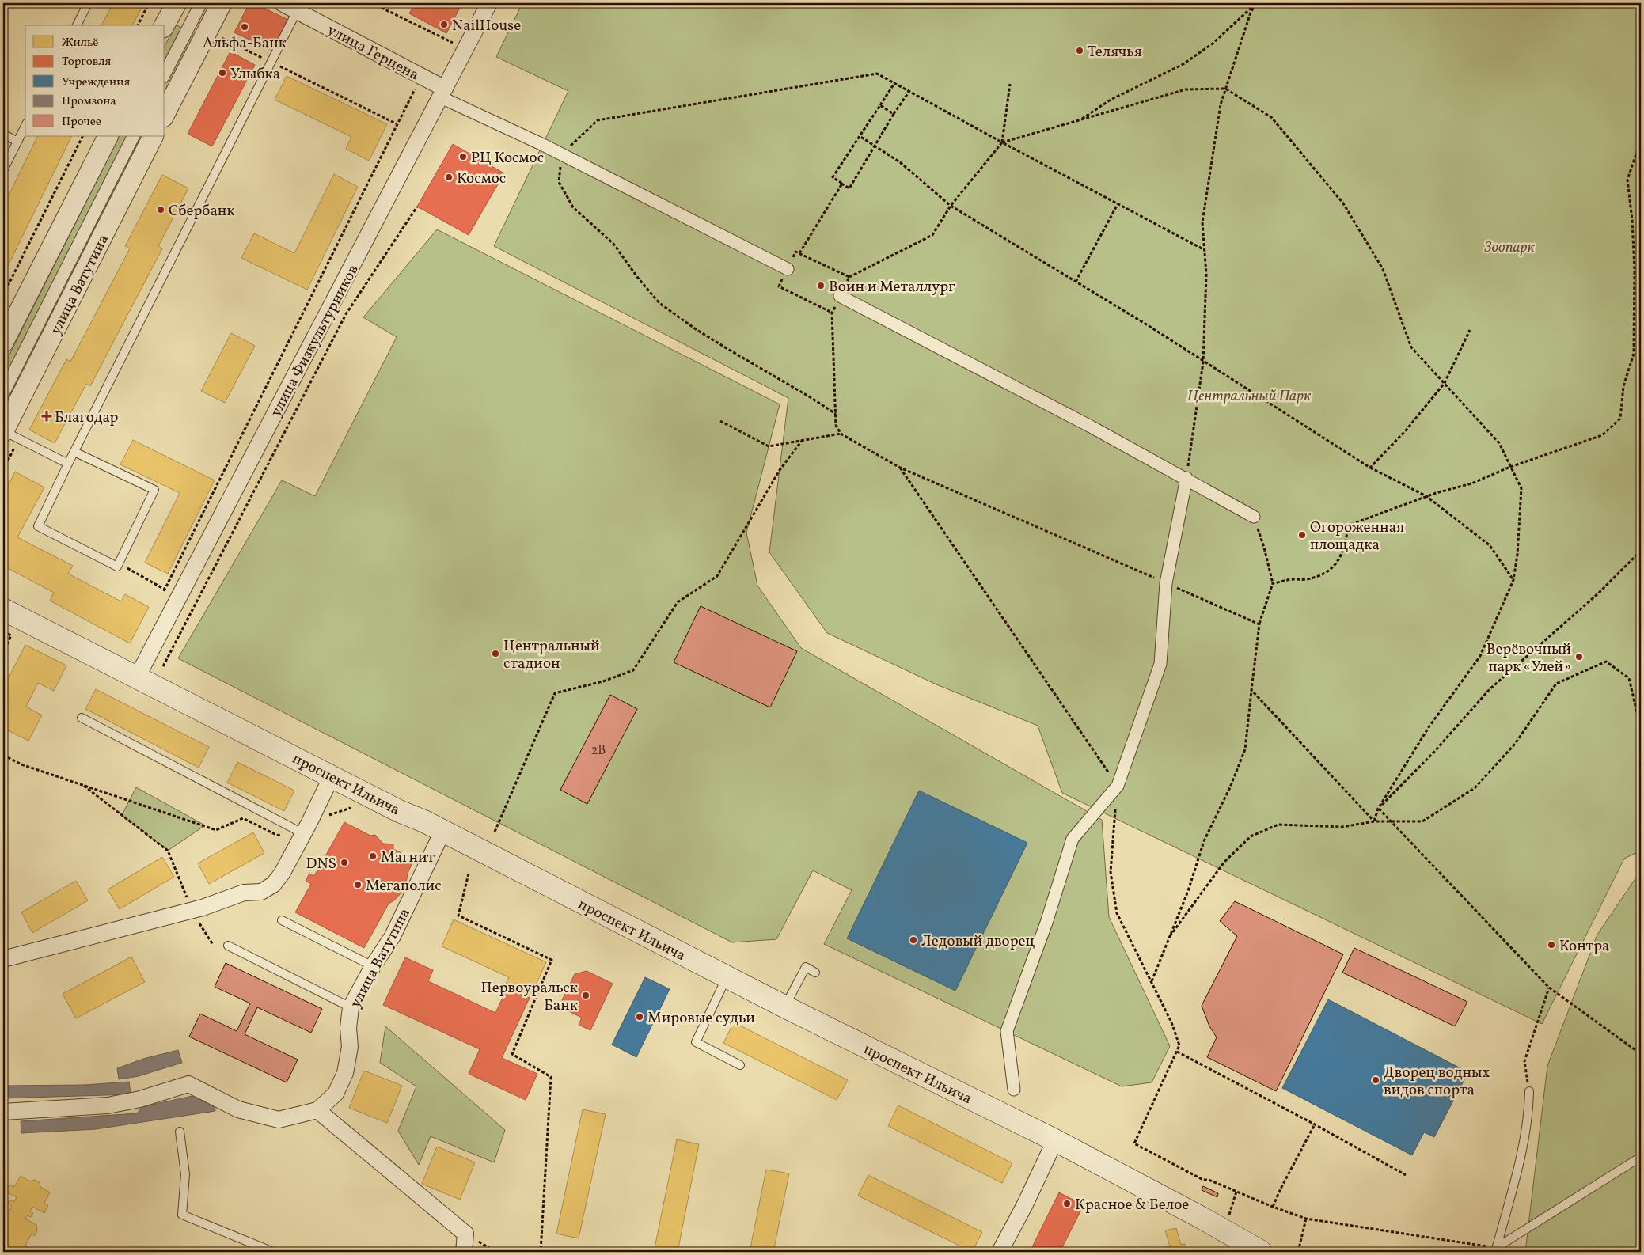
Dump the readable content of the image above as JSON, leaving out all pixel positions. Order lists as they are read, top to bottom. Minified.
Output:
{"streets":{"main road":["проспект Ильича"],"street":["улица Герцена","улица Ватутина","улица Физкультурников"]},"crossings":[["улица Герцена","улица Физкультурников"],["улица Ватутина","проспект Ильича"],["улица Физкультурников","проспект Ильича"]],"parks":["Зоопарк","Центральный Парк"],"places":{"other":["NailHouse","Альфа-Банк","Телячья","Улыбка","РЦ Космос","Космос","Сбербанк","Воин и Металлург","Огороженная площадка","Центральный стадион","Верёвочный парк «Улей»","Магнит","DNS","Мегаполис","Ледовый дворец","Контра","Первоуральск Банк","Мировые судьи","Дворец водных видов спорта","Красное & Белое"],"health":["Благодар"]},"house_numbers":["2В"],"legend":["Жильё","Торговля","Учреждения","Промзона","Прочее"]}
